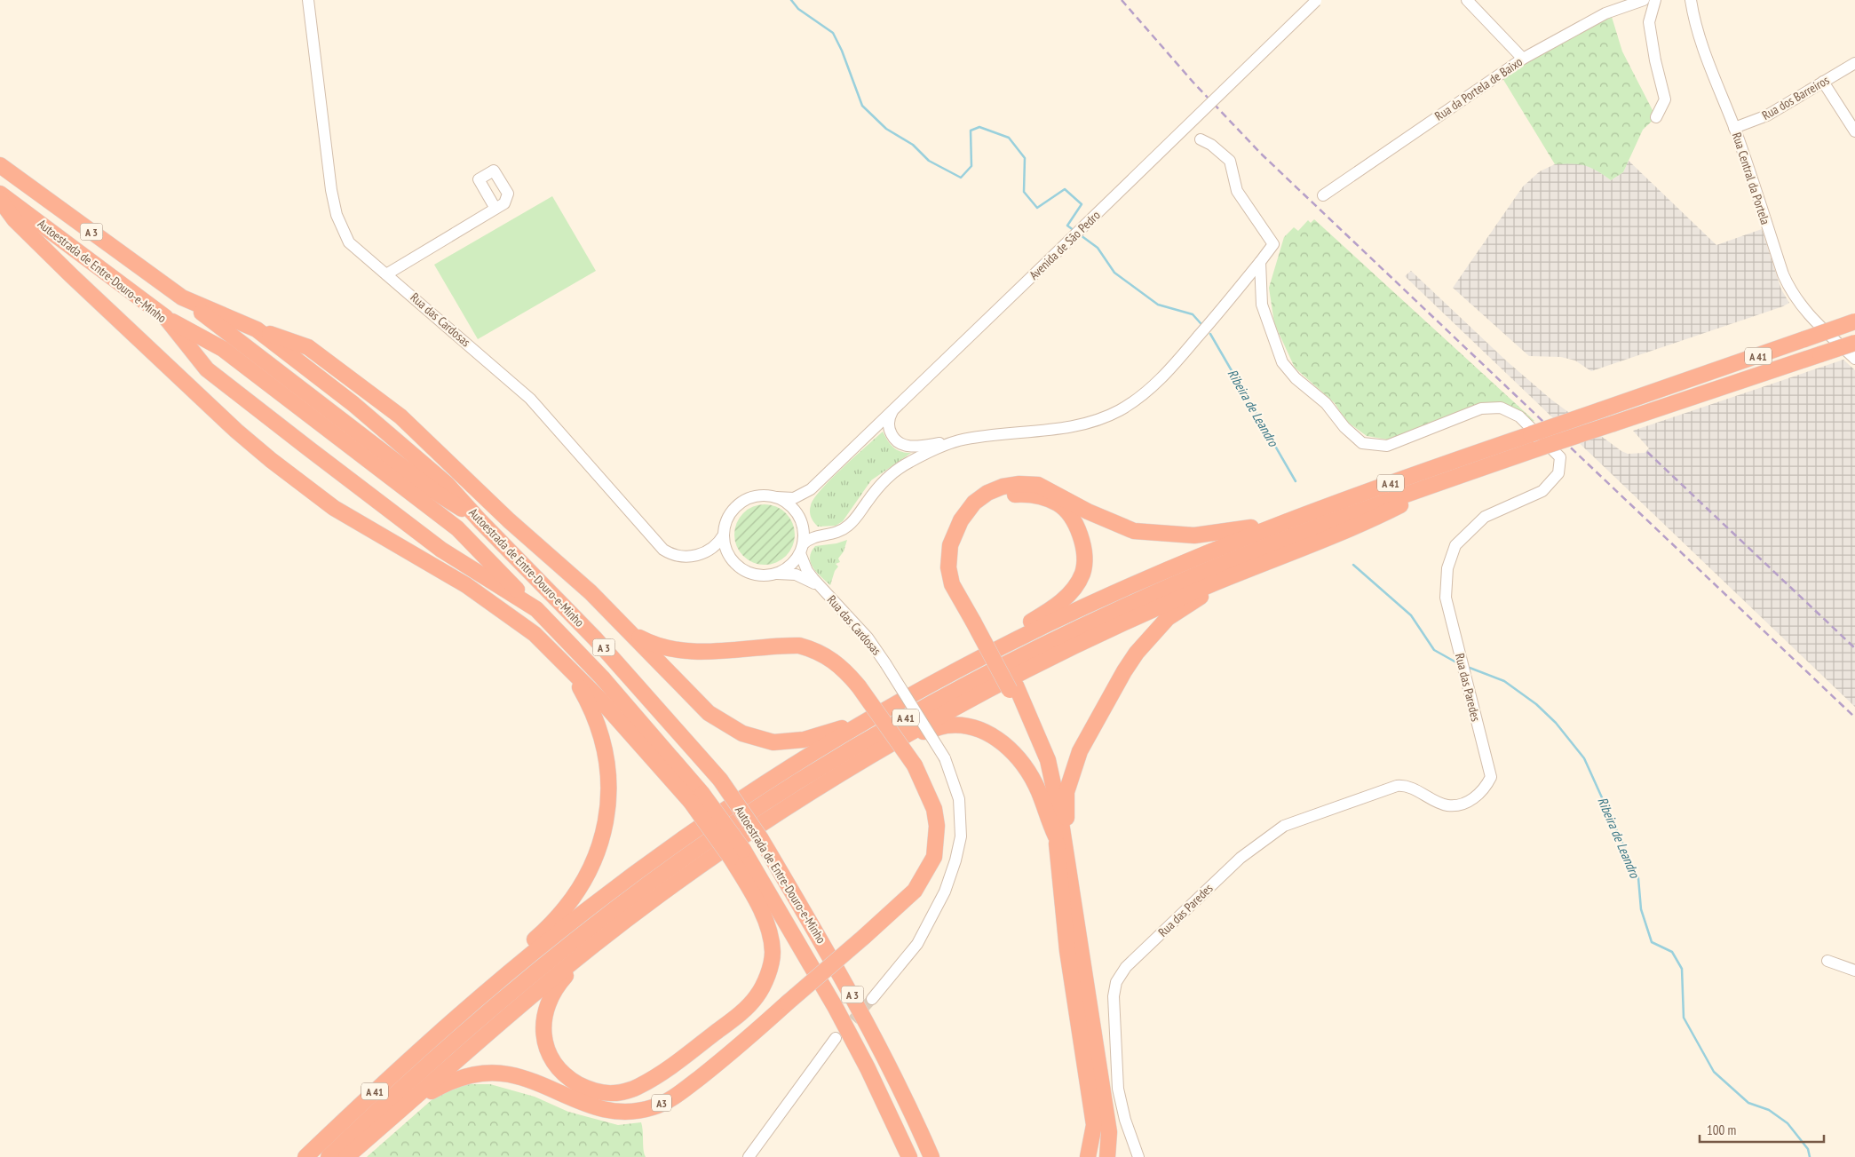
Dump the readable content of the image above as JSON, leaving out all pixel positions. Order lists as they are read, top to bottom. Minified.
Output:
{"streets":{"highway":["A 3","Autoestrada de Entre-Douro-e-Minho","A 41","A3"],"street":["Rua da Portela de Baixo","Rua dos Barreiros","Rua Central da Portela","Avenida de São Pedro","Rua das Cardosas","Rua das Paredes"]},"crossings":[["Rua dos Barreiros","Rua Central da Portela"],["A 3","Autoestrada de Entre-Douro-e-Minho"],["Avenida de São Pedro","Rua das Cardosas"]],"water":["Ribeira de Leandro"],"scale_bar":"100 m"}
